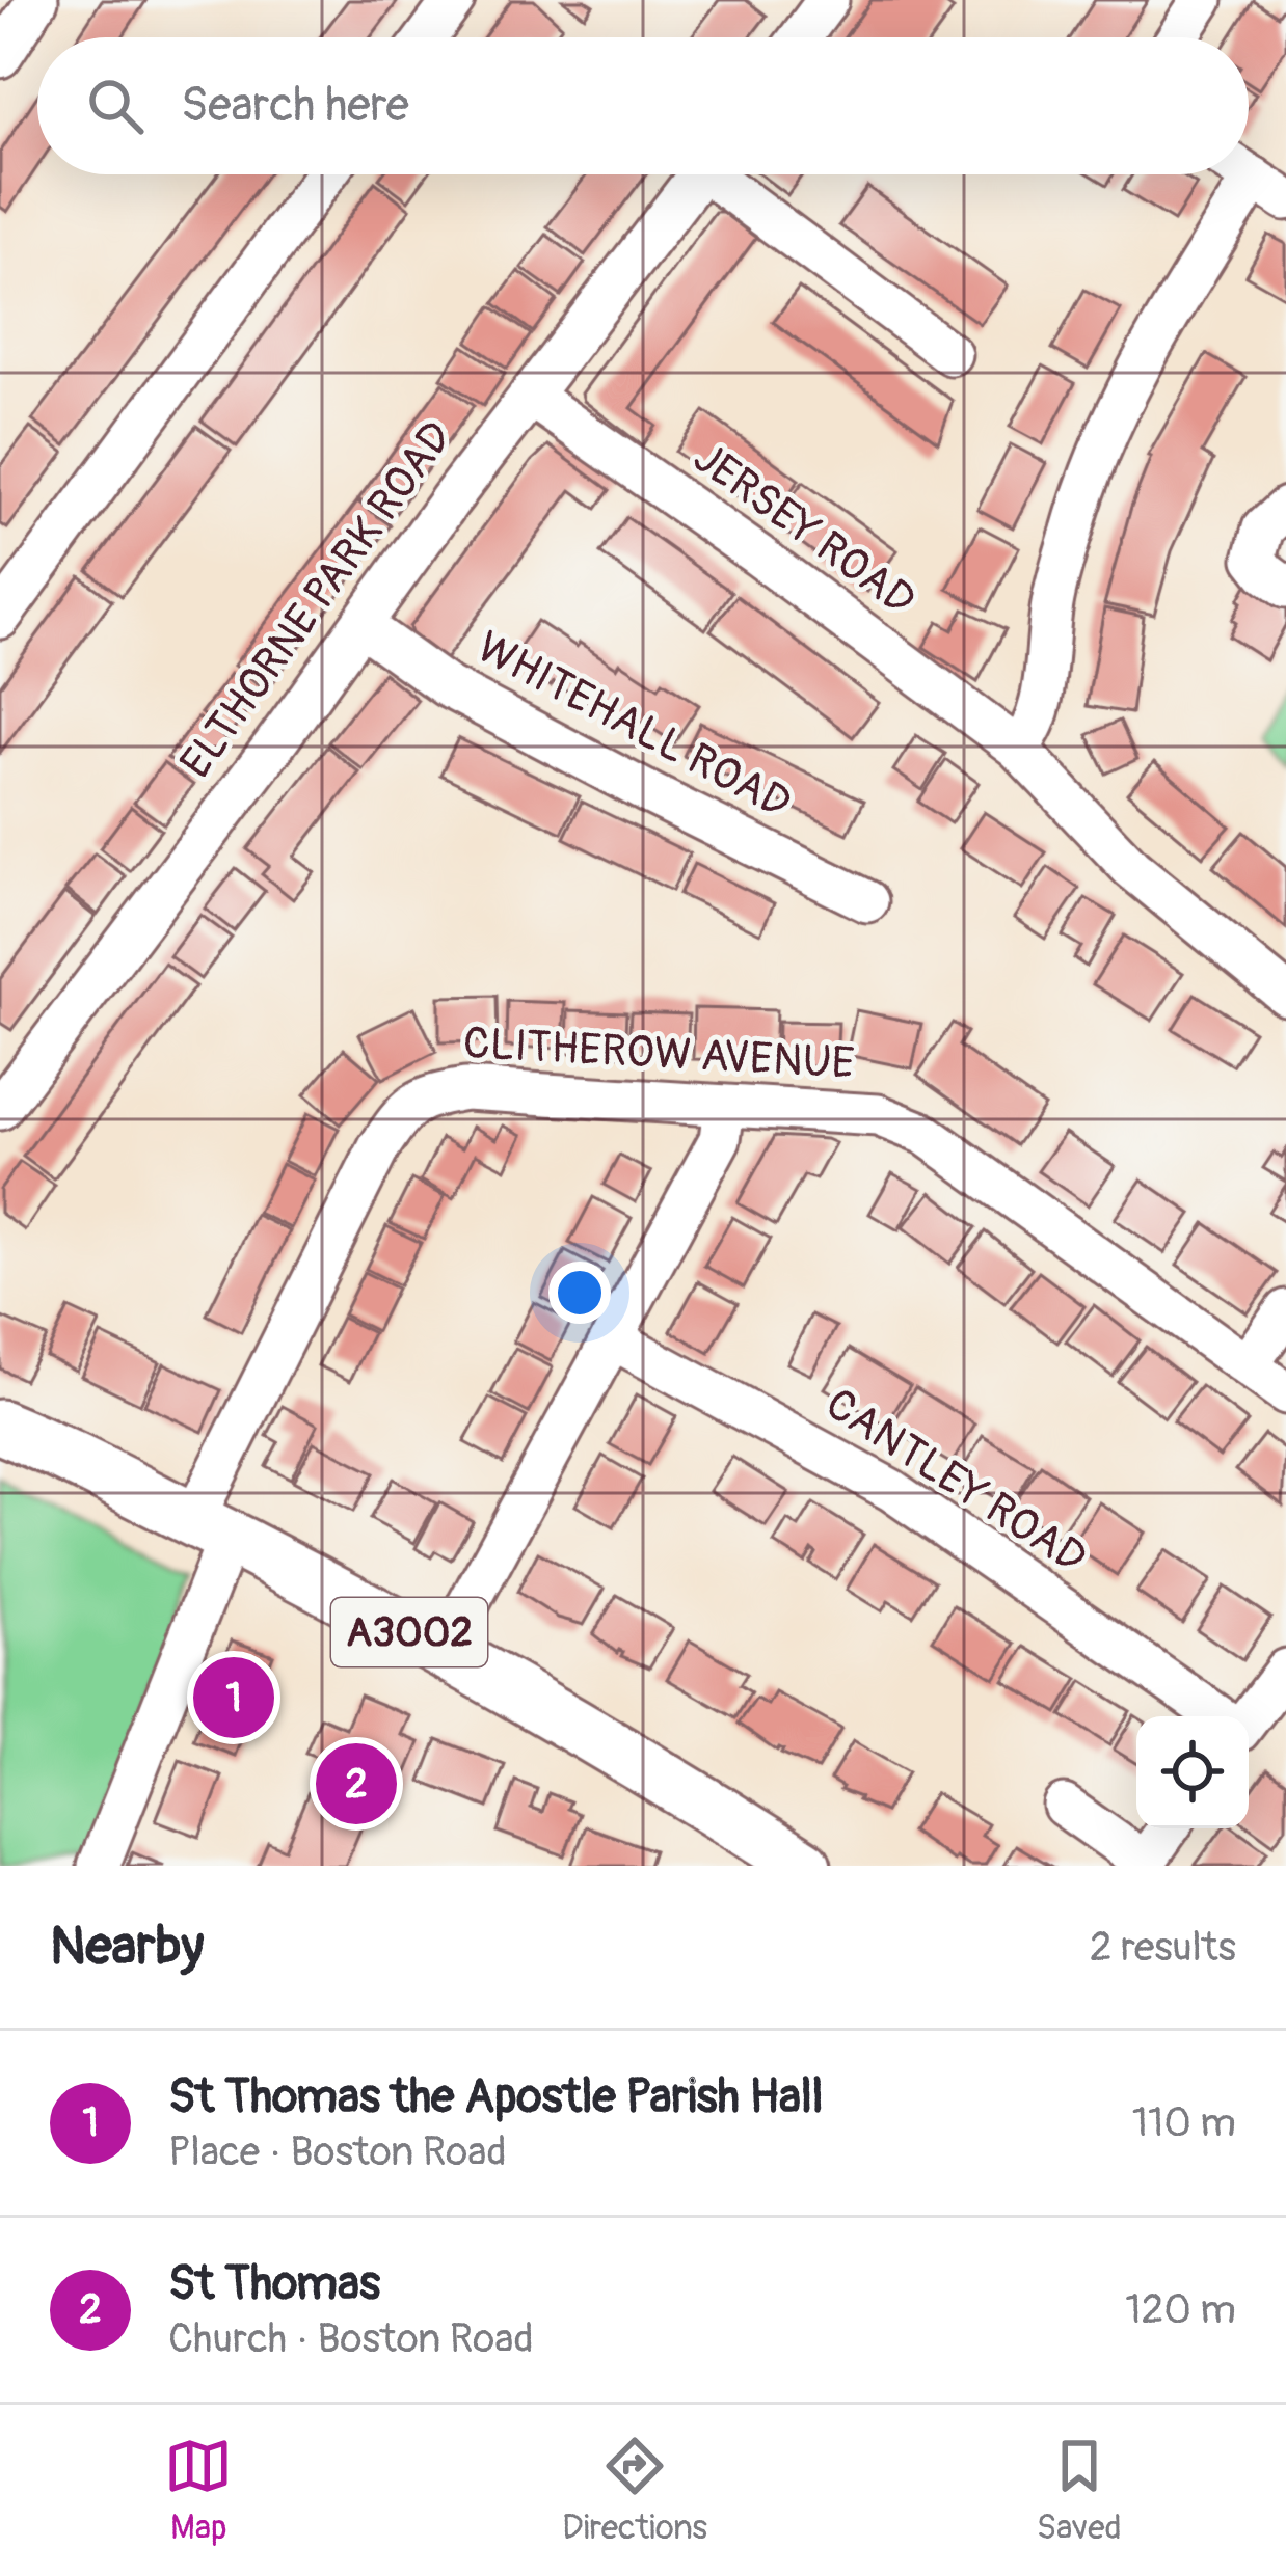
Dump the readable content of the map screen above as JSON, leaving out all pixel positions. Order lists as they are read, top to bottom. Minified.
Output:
{"streets":{"main road":["A3002"],"street":["JERSEY ROAD","ELTHORNE PARK ROAD","WHITEHALL ROAD","CLITHEROW AVENUE","CANTLEY ROAD"]},"crossings":[["JERSEY ROAD","ELTHORNE PARK ROAD"],["ELTHORNE PARK ROAD","WHITEHALL ROAD"],["CLITHEROW AVENUE","A3002"]],"page":{"search":"Search here","pins":["1","2"],"heading":["Nearby","2 results"],"list":[{"mark":"1","name":"St Thomas the Apostle Parish Hall","note":"Place · Boston Road","value":"110 m"},{"mark":"2","name":"St Thomas","note":"Church · Boston Road","value":"120 m"}],"nav":["Map","Directions","Saved"]}}
